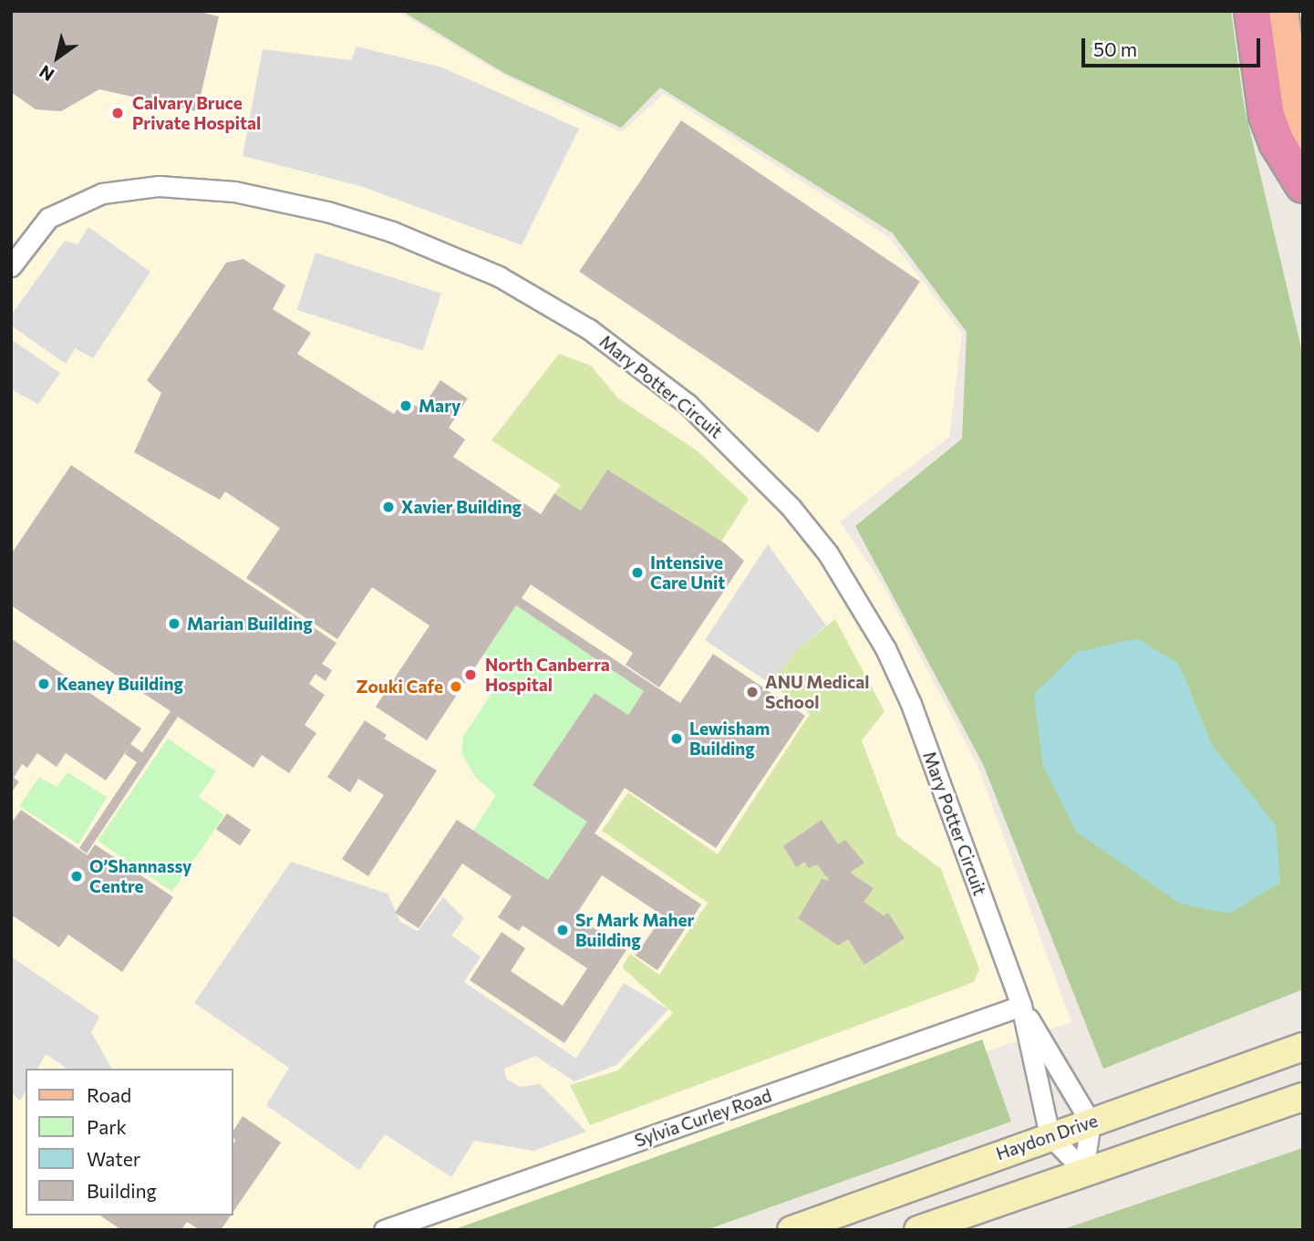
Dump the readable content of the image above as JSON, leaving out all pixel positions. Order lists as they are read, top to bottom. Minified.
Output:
{"streets":{"main road":["Haydon Drive"],"street":["Mary Potter Circuit","Sylvia Curley Road"]},"crossings":[["Mary Potter Circuit","Sylvia Curley Road"],["Mary Potter Circuit","Haydon Drive"]],"places":["Calvary Bruce Private Hospital","Mary","Xavier Building","Intensive Care Unit","Marian Building","North Canberra Hospital","Keaney Building","Zouki Cafe","ANU Medical School","Lewisham Building","O’Shannassy Centre","Sr Mark Maher Building"],"legend":["Road","Park","Water","Building"],"scale_bar":"50 m","north":"bottom left"}
